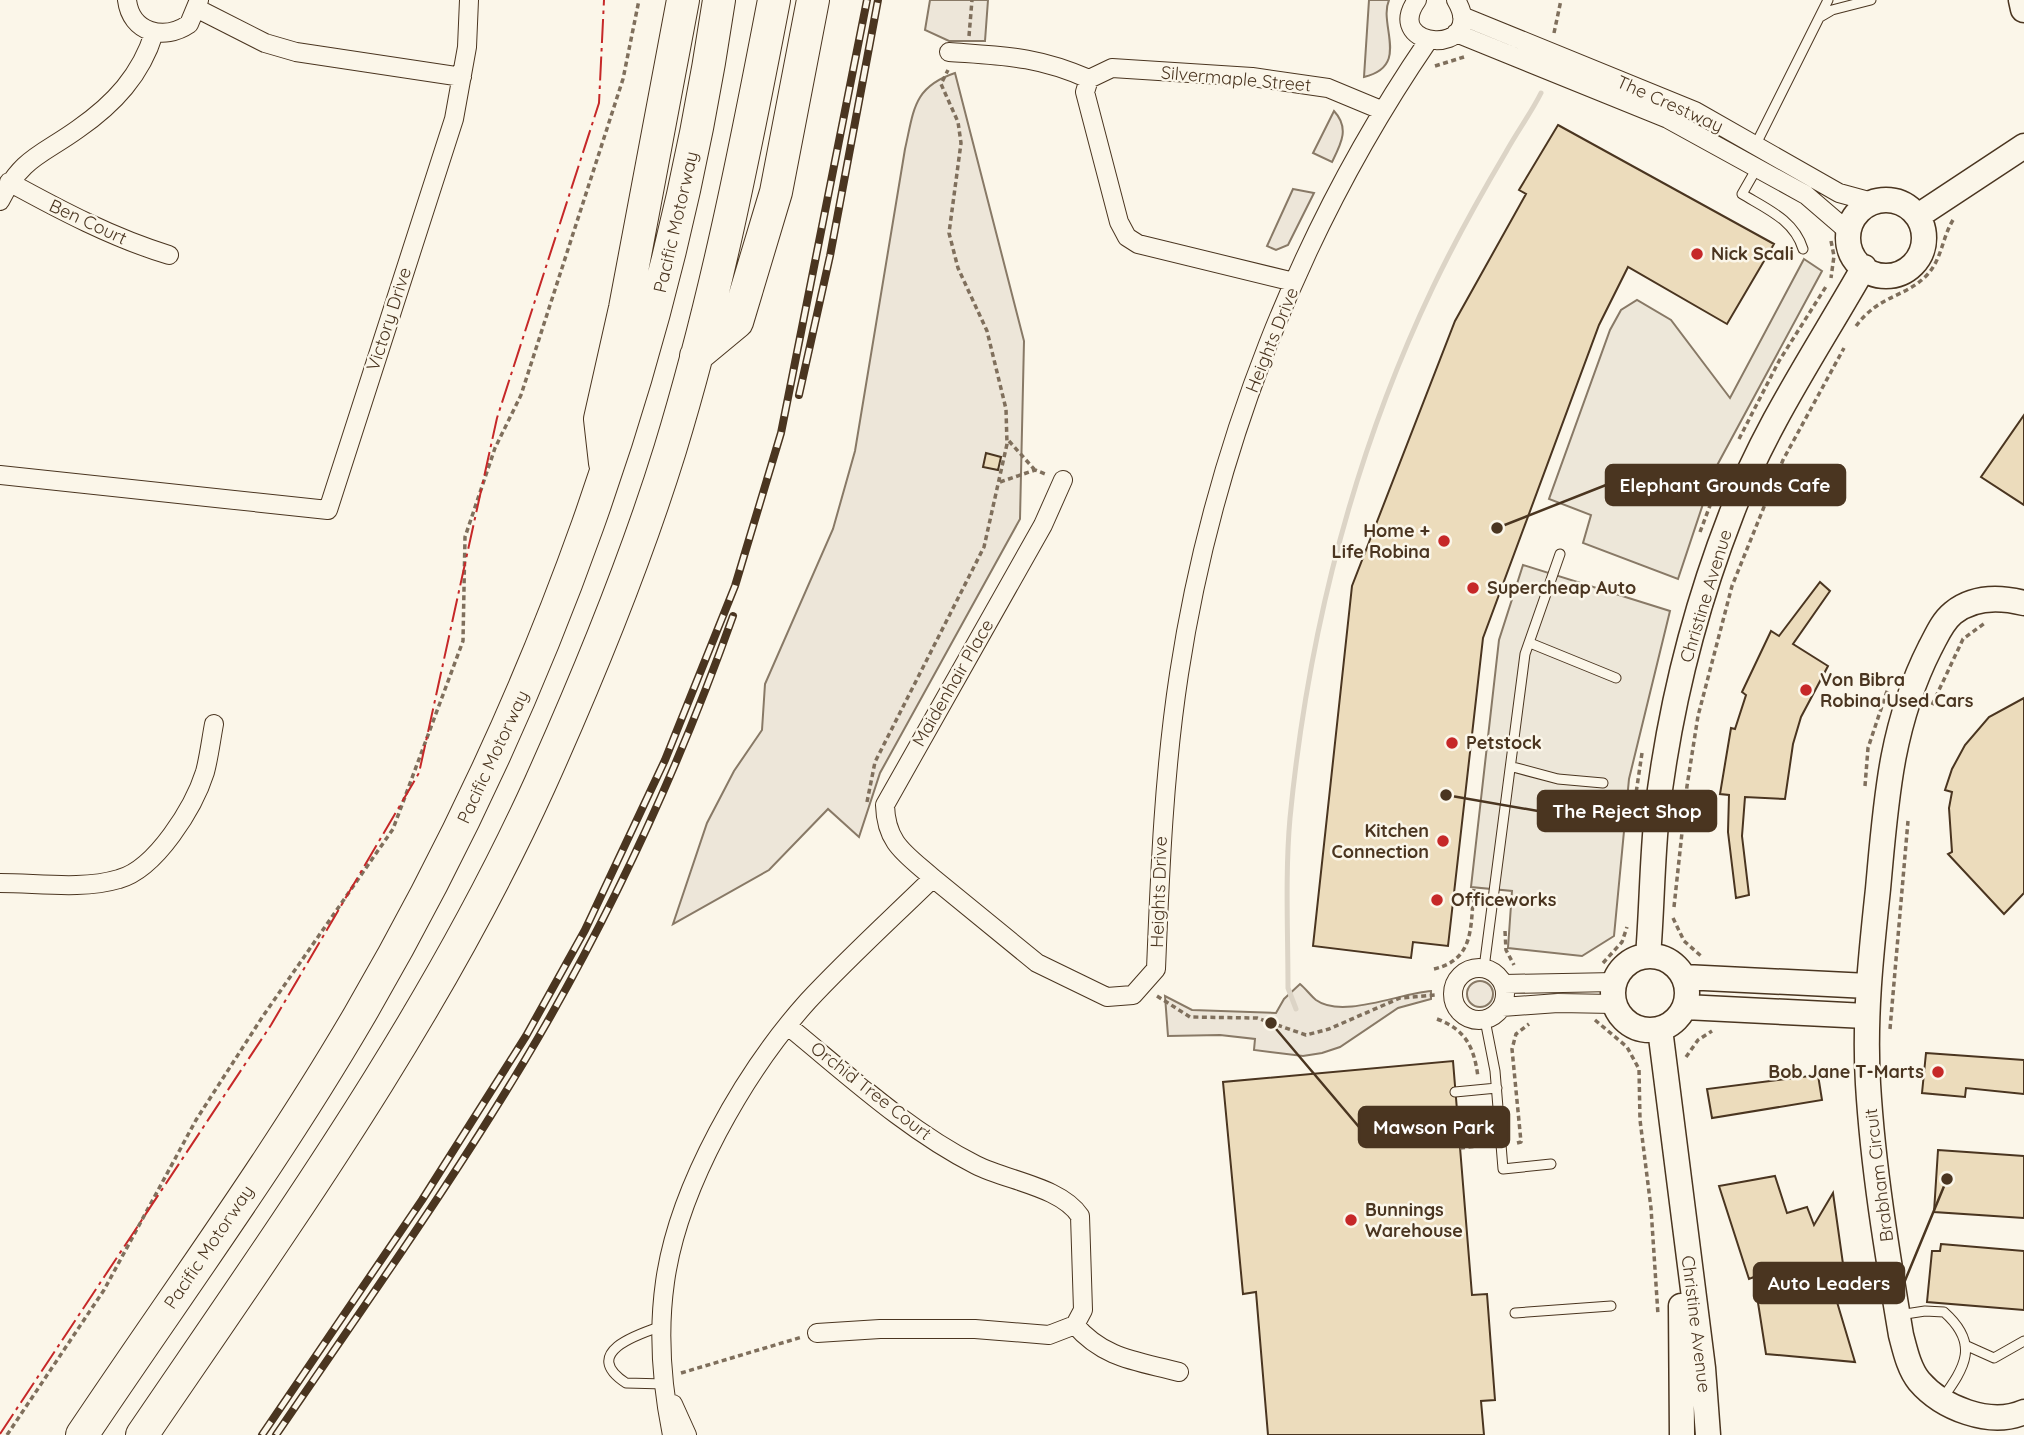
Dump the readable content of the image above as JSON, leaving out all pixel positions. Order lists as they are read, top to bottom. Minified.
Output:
{"streets":{"highway":["Pacific Motorway"],"street":["Silvermaple Street","The Crestway","Ben Court","Victory Drive","Heights Drive","Christine Avenue","Maidenhair Place","Orchid Tree Court","Brabham Circuit"]},"crossings":[["Silvermaple Street","Heights Drive"],["The Crestway","Christine Avenue"]],"places":["Nick Scali","Elephant Grounds Cafe","Home + Life Robina","Supercheap Auto","Von Bibra Robina Used Cars","Petstock","The Reject Shop","Kitchen Connection","Officeworks","Mawson Park","Bob Jane T-Marts","Auto Leaders","Bunnings Warehouse"]}
